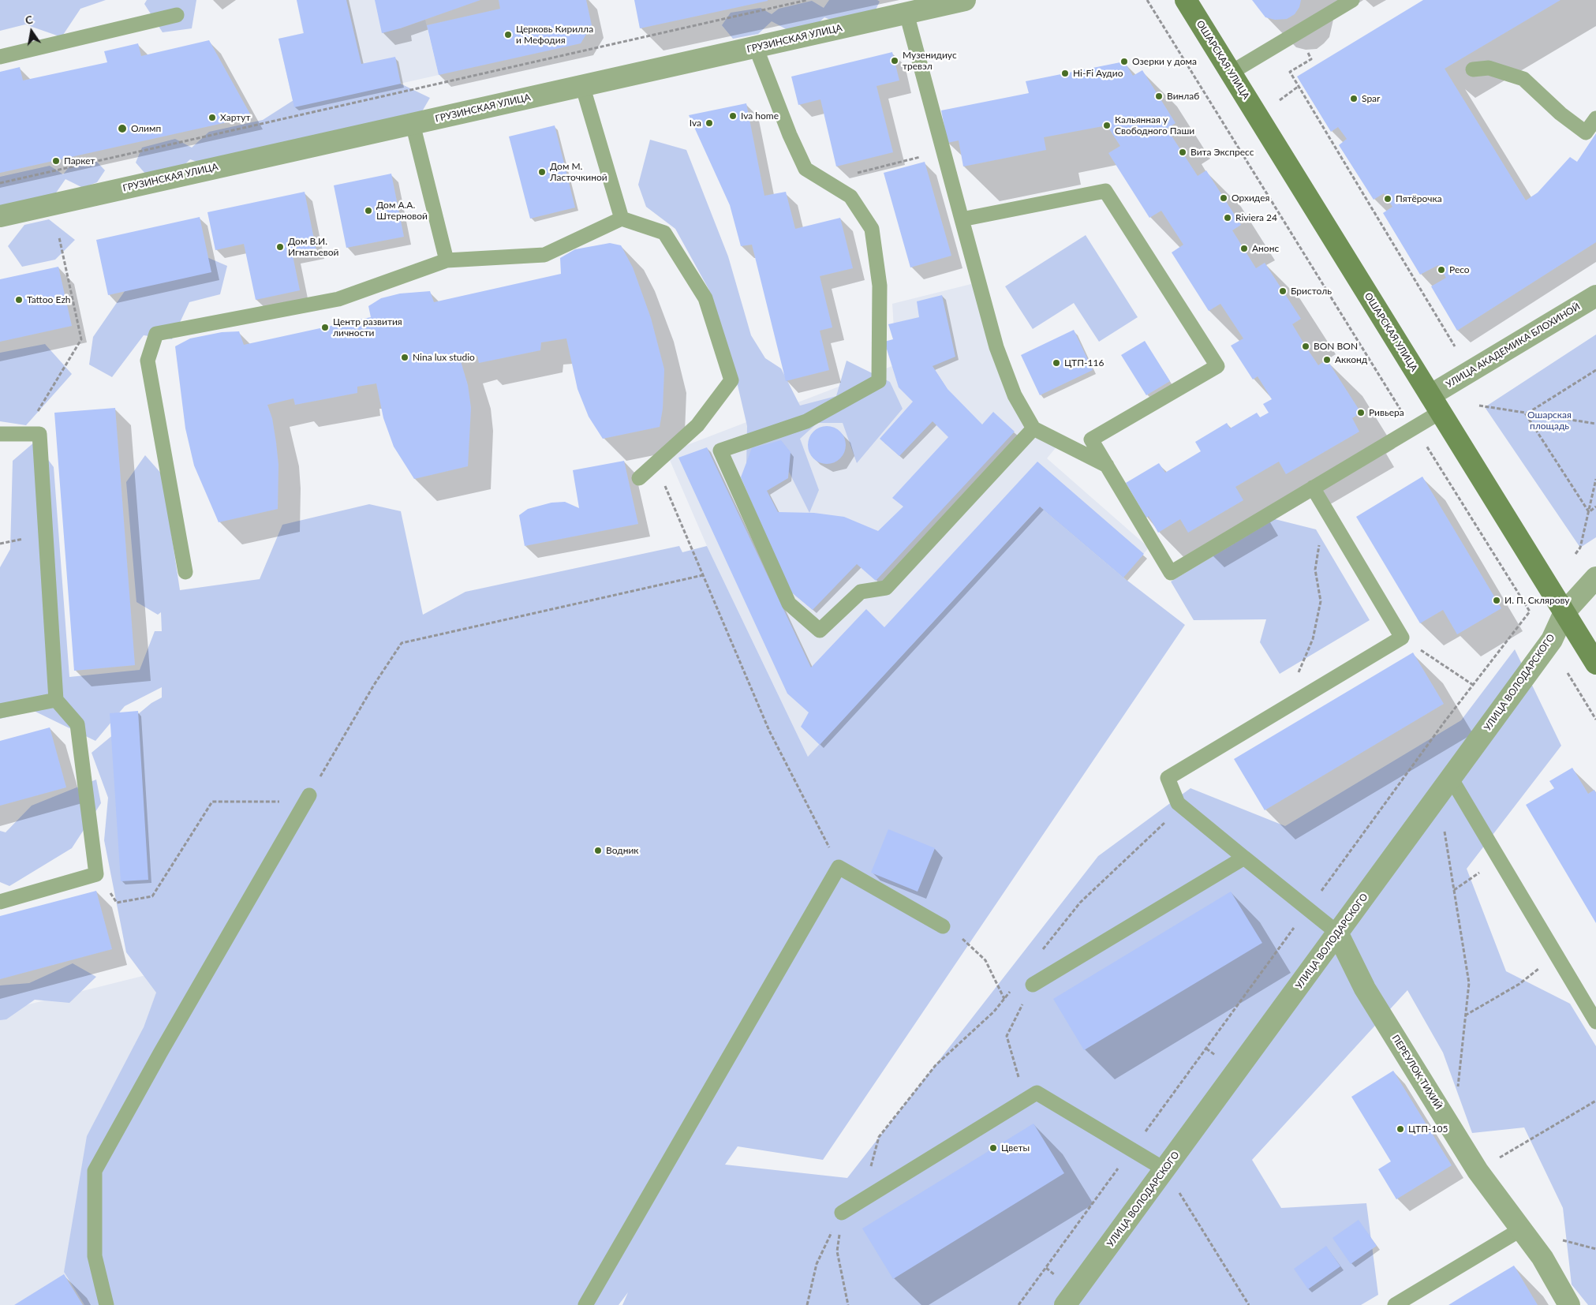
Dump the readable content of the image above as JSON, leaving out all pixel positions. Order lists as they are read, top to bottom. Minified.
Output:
{"streets":{"street":["ГРУЗИНСКАЯ УЛИЦА","ОШАРСКАЯ УЛИЦА","УЛИЦА АКАДЕМИКА БЛОХИНОЙ","УЛИЦА ВОЛОДАРСКОГО","ПЕРЕУЛОК ТИХИЙ"]},"crossings":[["ОШАРСКАЯ УЛИЦА","УЛИЦА АКАДЕМИКА БЛОХИНОЙ"],["ОШАРСКАЯ УЛИЦА","УЛИЦА ВОЛОДАРСКОГО"],["УЛИЦА ВОЛОДАРСКОГО","ПЕРЕУЛОК ТИХИЙ"]],"parks":["Ошарская площадь"],"places":["Церковь Кирилла и Мефодия","Музенидиус тревэл","Озерки у дома","Hi-Fi Аудио","Винлаб","Spar","Iva home","Хартут","Iva","Кальянная у Свободного Паши","Олимп","Вита Экспресс","Паркет","Дом М. Ласточкиной","Орхидея","Пятёрочка","Дом А.А. Штерновой","Riviera 24","Дом В.И. Игнатьевой","Анонс","Ресо","Бристоль","Tattoo Ezh","Центр развития личности","BON BON","Nina lux studio","Акконд","ЦТП-116","Ривьера","И. П. Склярову","Водник","ЦТП-105","Цветы"],"north":"top"}
